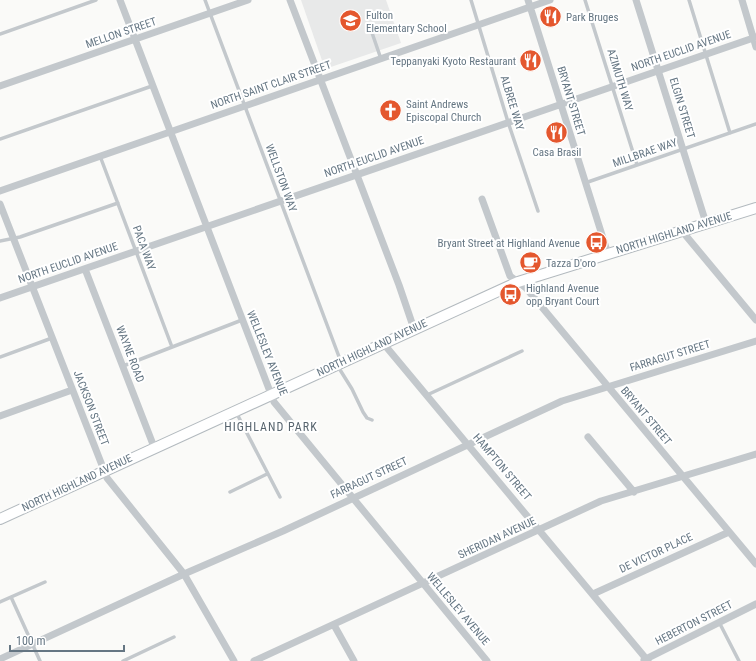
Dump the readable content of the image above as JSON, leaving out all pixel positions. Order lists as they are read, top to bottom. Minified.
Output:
{"streets":{"main road":["NORTH HIGHLAND AVENUE"],"street":["MELLON STREET","NORTH EUCLID AVENUE","NORTH SAINT CLAIR STREET","BRYANT STREET","ELGIN STREET","WELLESLEY AVENUE","WAYNE ROAD","FARRAGUT STREET","JACKSON STREET","HAMPTON STREET","SHERIDAN AVENUE","DE VICTOR PLACE","HEBERTON STREET"],"lane":["AZIMUTH WAY","ALBREE WAY","MILLBRAE WAY","WELLSTON WAY","PACA WAY"]},"crossings":[["MELLON STREET","WELLSTON WAY"],["MELLON STREET","WELLESLEY AVENUE"],["NORTH EUCLID AVENUE","AZIMUTH WAY"],["NORTH EUCLID AVENUE","BRYANT STREET"],["NORTH EUCLID AVENUE","ALBREE WAY"],["NORTH EUCLID AVENUE","ELGIN STREET"],["NORTH EUCLID AVENUE","WELLSTON WAY"],["NORTH EUCLID AVENUE","PACA WAY"],["NORTH EUCLID AVENUE","WELLESLEY AVENUE"],["NORTH EUCLID AVENUE","WAYNE ROAD"],["NORTH EUCLID AVENUE","JACKSON STREET"],["AZIMUTH WAY","MILLBRAE WAY"],["NORTH SAINT CLAIR STREET","BRYANT STREET"],["NORTH SAINT CLAIR STREET","ALBREE WAY"],["NORTH SAINT CLAIR STREET","WELLSTON WAY"],["NORTH SAINT CLAIR STREET","PACA WAY"],["NORTH SAINT CLAIR STREET","WELLESLEY AVENUE"],["BRYANT STREET","MILLBRAE WAY"],["BRYANT STREET","NORTH HIGHLAND AVENUE"],["BRYANT STREET","FARRAGUT STREET"],["BRYANT STREET","SHERIDAN AVENUE"],["BRYANT STREET","DE VICTOR PLACE"],["ELGIN STREET","MILLBRAE WAY"],["ELGIN STREET","NORTH HIGHLAND AVENUE"],["WELLSTON WAY","NORTH HIGHLAND AVENUE"],["NORTH HIGHLAND AVENUE","WELLESLEY AVENUE"],["NORTH HIGHLAND AVENUE","WAYNE ROAD"],["NORTH HIGHLAND AVENUE","JACKSON STREET"],["NORTH HIGHLAND AVENUE","HAMPTON STREET"],["WELLESLEY AVENUE","FARRAGUT STREET"],["WELLESLEY AVENUE","SHERIDAN AVENUE"],["FARRAGUT STREET","JACKSON STREET"],["FARRAGUT STREET","HAMPTON STREET"],["HAMPTON STREET","SHERIDAN AVENUE"],["HAMPTON STREET","DE VICTOR PLACE"],["HAMPTON STREET","HEBERTON STREET"]],"districts":["HIGHLAND PARK"],"places":{"restaurant":["Park Bruges","Teppanyaki Kyoto Restaurant","Casa Brasil"],"school or university":["Fulton Elementary School"],"church":["Saint Andrews Episcopal Church"],"bus stop":["Bryant Street at Highland Avenue","Highland Avenue opp Bryant Court"],"cafe":["Tazza D'oro"]},"scale_bar":"100 m"}
